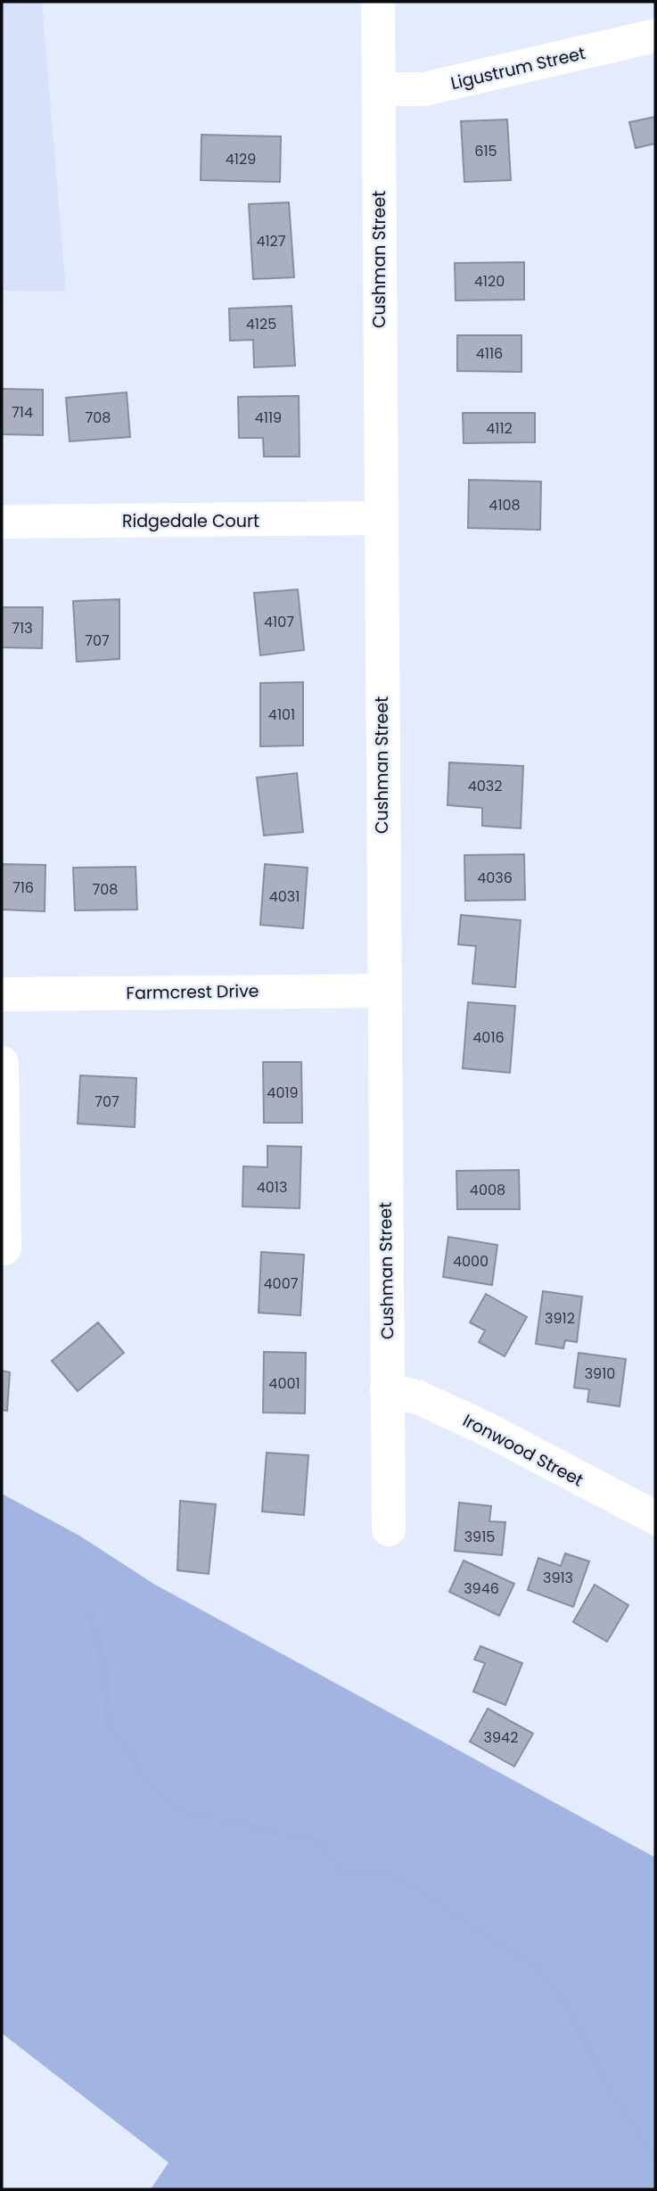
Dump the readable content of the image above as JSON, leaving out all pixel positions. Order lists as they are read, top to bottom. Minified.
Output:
{"streets":{"street":["Ligustrum Street","Cushman Street","Ridgedale Court","Farmcrest Drive","Ironwood Street"]},"crossings":[["Ligustrum Street","Cushman Street"],["Cushman Street","Ridgedale Court"],["Cushman Street","Farmcrest Drive"],["Cushman Street","Ironwood Street"]],"house_numbers":["615","4129","4127","4120","4125","4116","714","708","4119","4112","4108","4107","713","707","4101","4032","4036","716","708","4031","4016","4019","707","4013","4008","4000","4007","3912","3910","4001","3915","3913","3946","3942"]}
